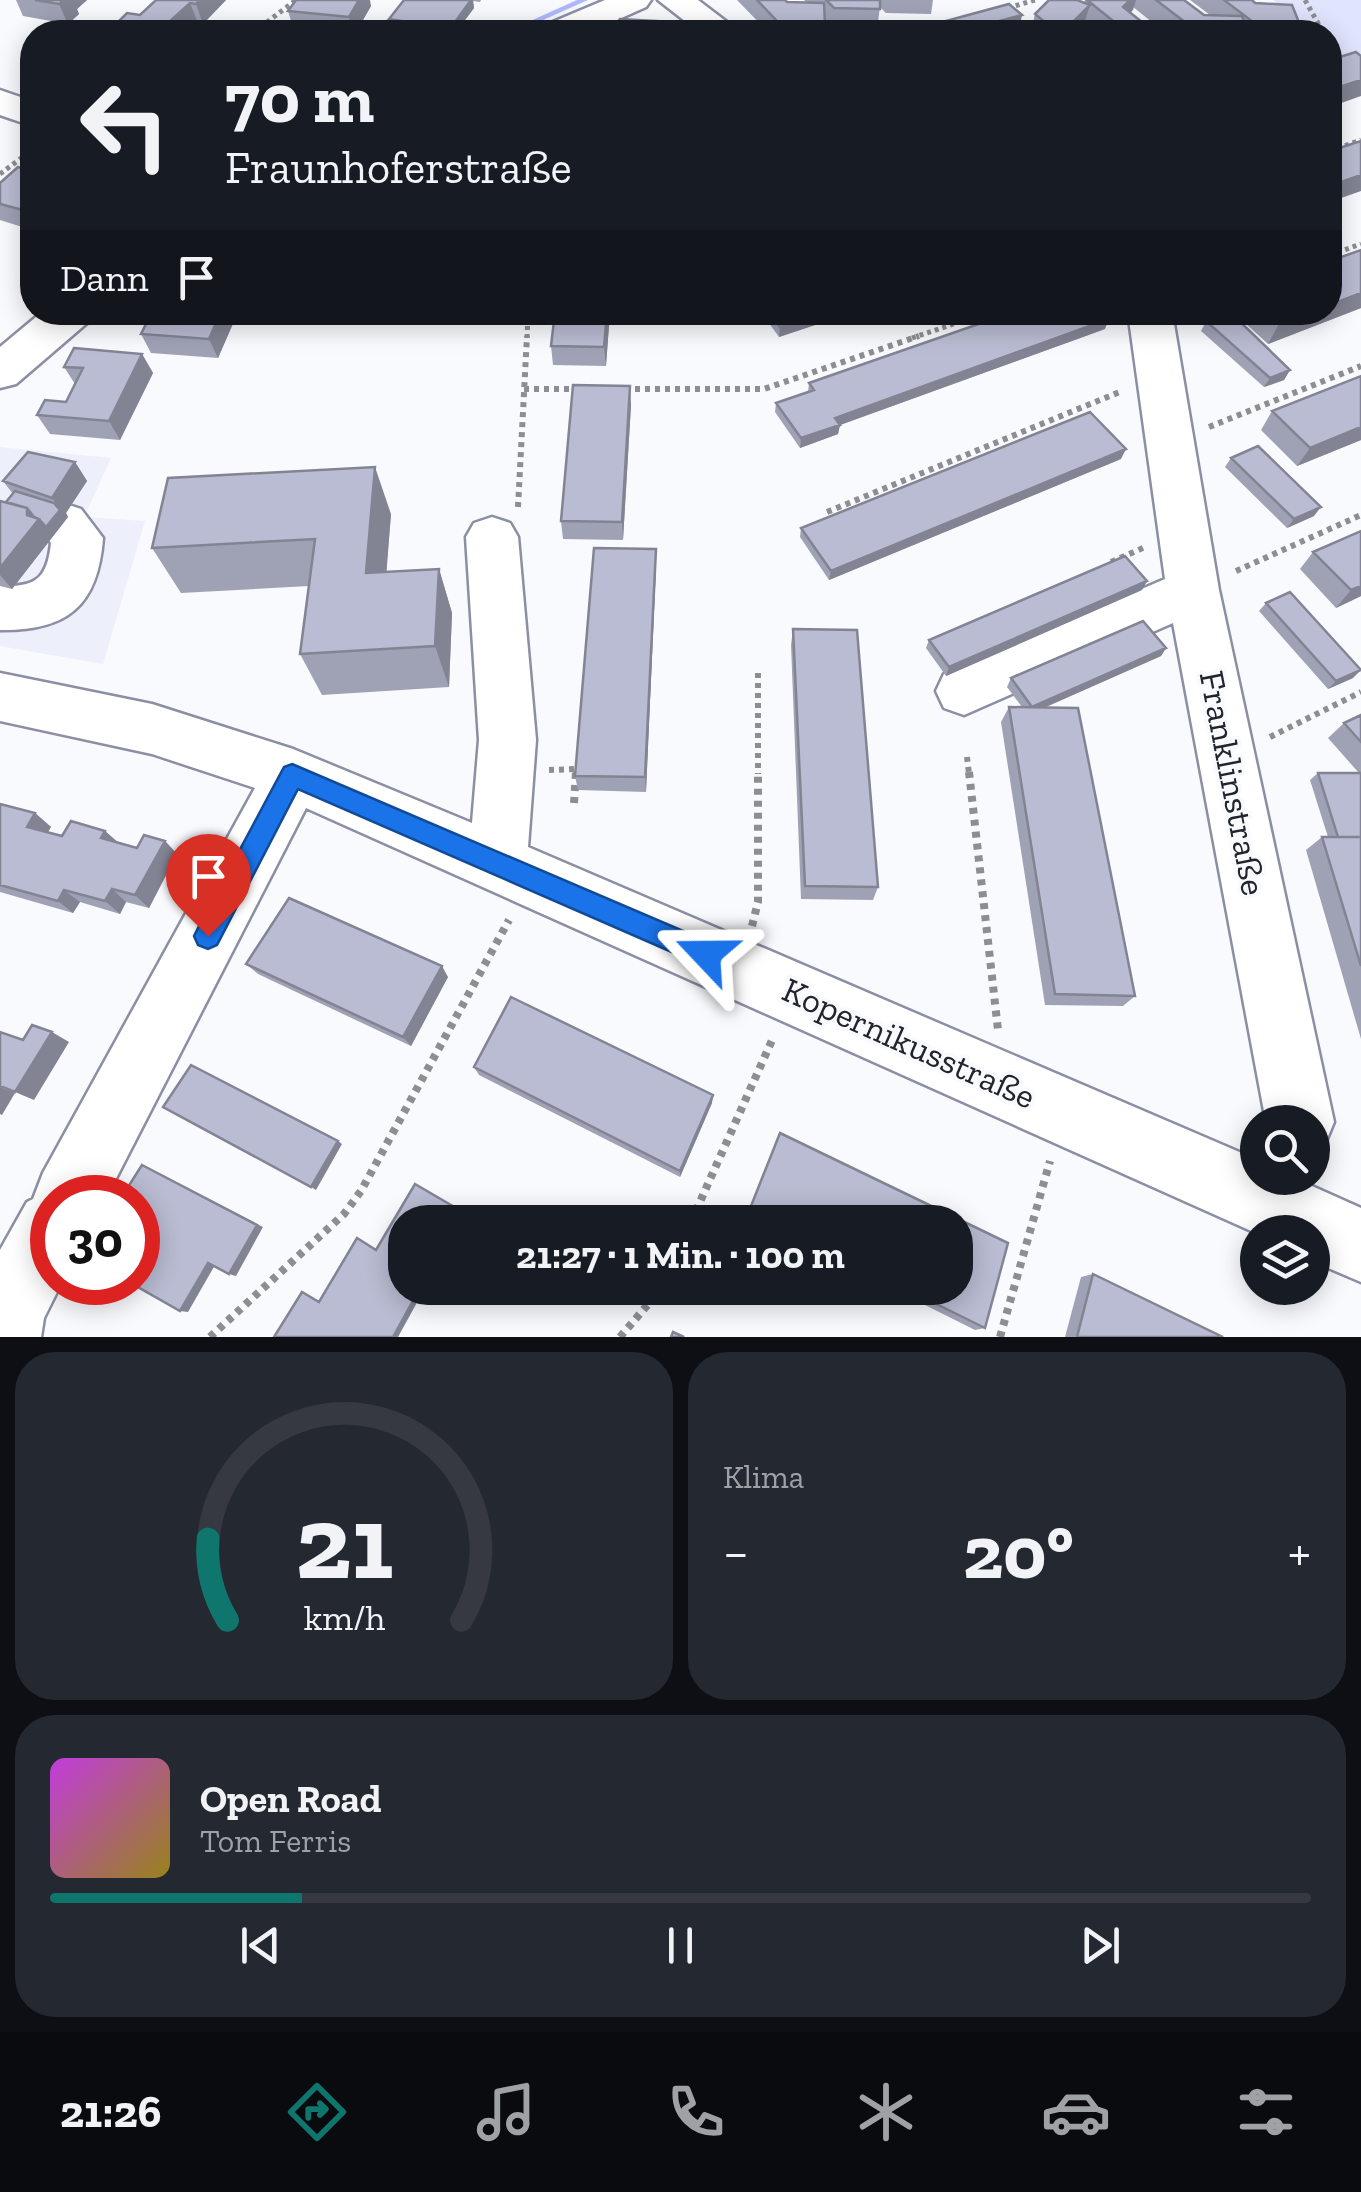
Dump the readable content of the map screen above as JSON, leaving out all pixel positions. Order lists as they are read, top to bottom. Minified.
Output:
{"streets":{"street":["Franklinstraße","Kopernikusstraße"]},"page":{"turn":["70 m","Fraunhoferstraße"],"then":"Dann","limit":"30","trip":"21:27 · 1 Min. · 100 m","tile":"Klima","heat":["−","20°","+"],"song":["Open Road","Tom Ferris"],"tabs":"21:26","gauge":["21","km/h"]}}
